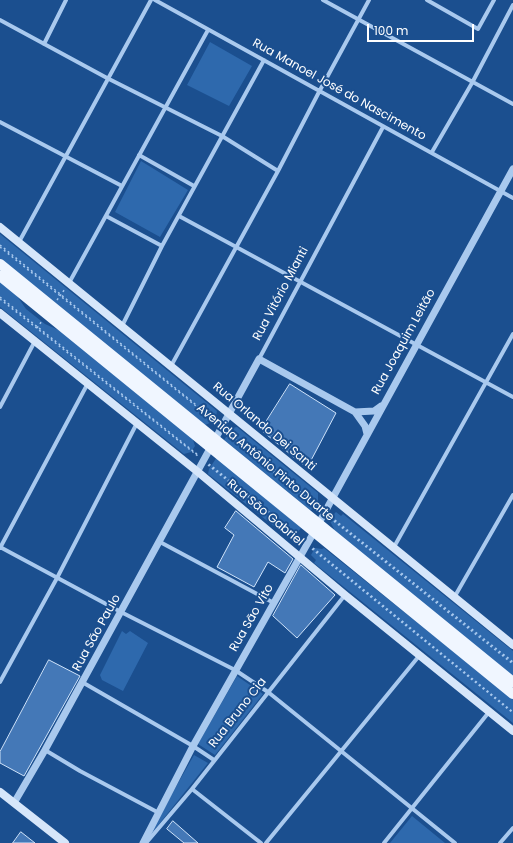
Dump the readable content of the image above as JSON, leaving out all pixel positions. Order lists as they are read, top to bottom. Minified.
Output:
{"streets":{"main road":["Rua Orlando Dei Santi","Avenida Antônio Pinto Duarte","Rua São Gabriel"],"street":["Rua Manoel José do Nascimento","Rua Vitório Mianti","Rua Joaquim Leitão","Rua São Vito","Rua São Paulo","Rua Bruno Cia"]},"crossings":[["Rua Manoel José do Nascimento","Rua Vitório Mianti"],["Rua Manoel José do Nascimento","Rua Joaquim Leitão"],["Rua Vitório Mianti","Rua Orlando Dei Santi"],["Rua Vitório Mianti","Avenida Antônio Pinto Duarte"],["Rua Vitório Mianti","Rua São Gabriel"],["Rua Vitório Mianti","Rua São Paulo"],["Rua Joaquim Leitão","Rua São Vito"],["Rua Orlando Dei Santi","Rua São Vito"],["Avenida Antônio Pinto Duarte","Rua São Vito"],["Rua São Gabriel","Rua São Vito"],["Rua São Gabriel","Rua São Paulo"],["Rua São Gabriel","Rua Bruno Cia"]],"scale_bar":"100 m"}
